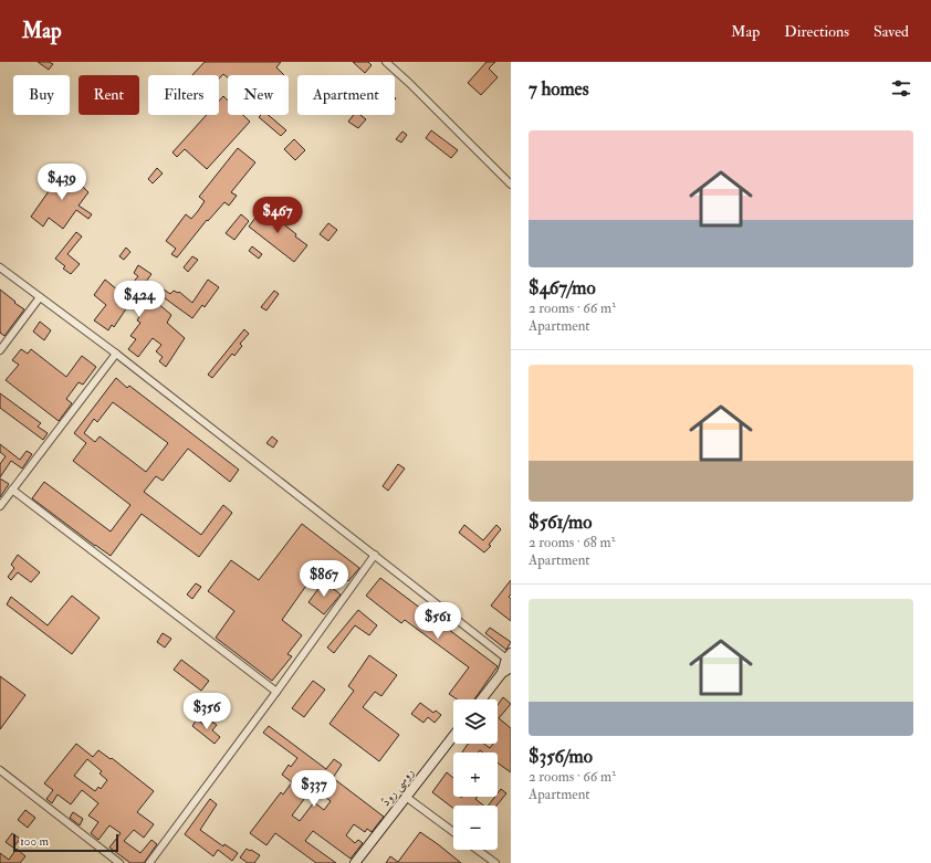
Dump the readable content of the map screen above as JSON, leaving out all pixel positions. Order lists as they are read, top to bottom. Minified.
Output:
{"streets":{"main road":["روسی روڈ"]},"scale_bar":"100 m","page":{"header":"Map","nav":["Map","Directions","Saved"],"heading":"7 homes","chip":["Buy","Rent","Filters","New","Apartment"],"list":[{"name":"$467/mo","note":"2 rooms · 66 m² · Apartment"},{"name":"$561/mo","note":"2 rooms · 68 m² · Apartment"},{"name":"$356/mo","note":"2 rooms · 66 m² · Apartment"}],"price":["$439","$467","$424","$867","$561","$356","$337"],"map_buttons":["+","−"],"scale":"100 m"}}
